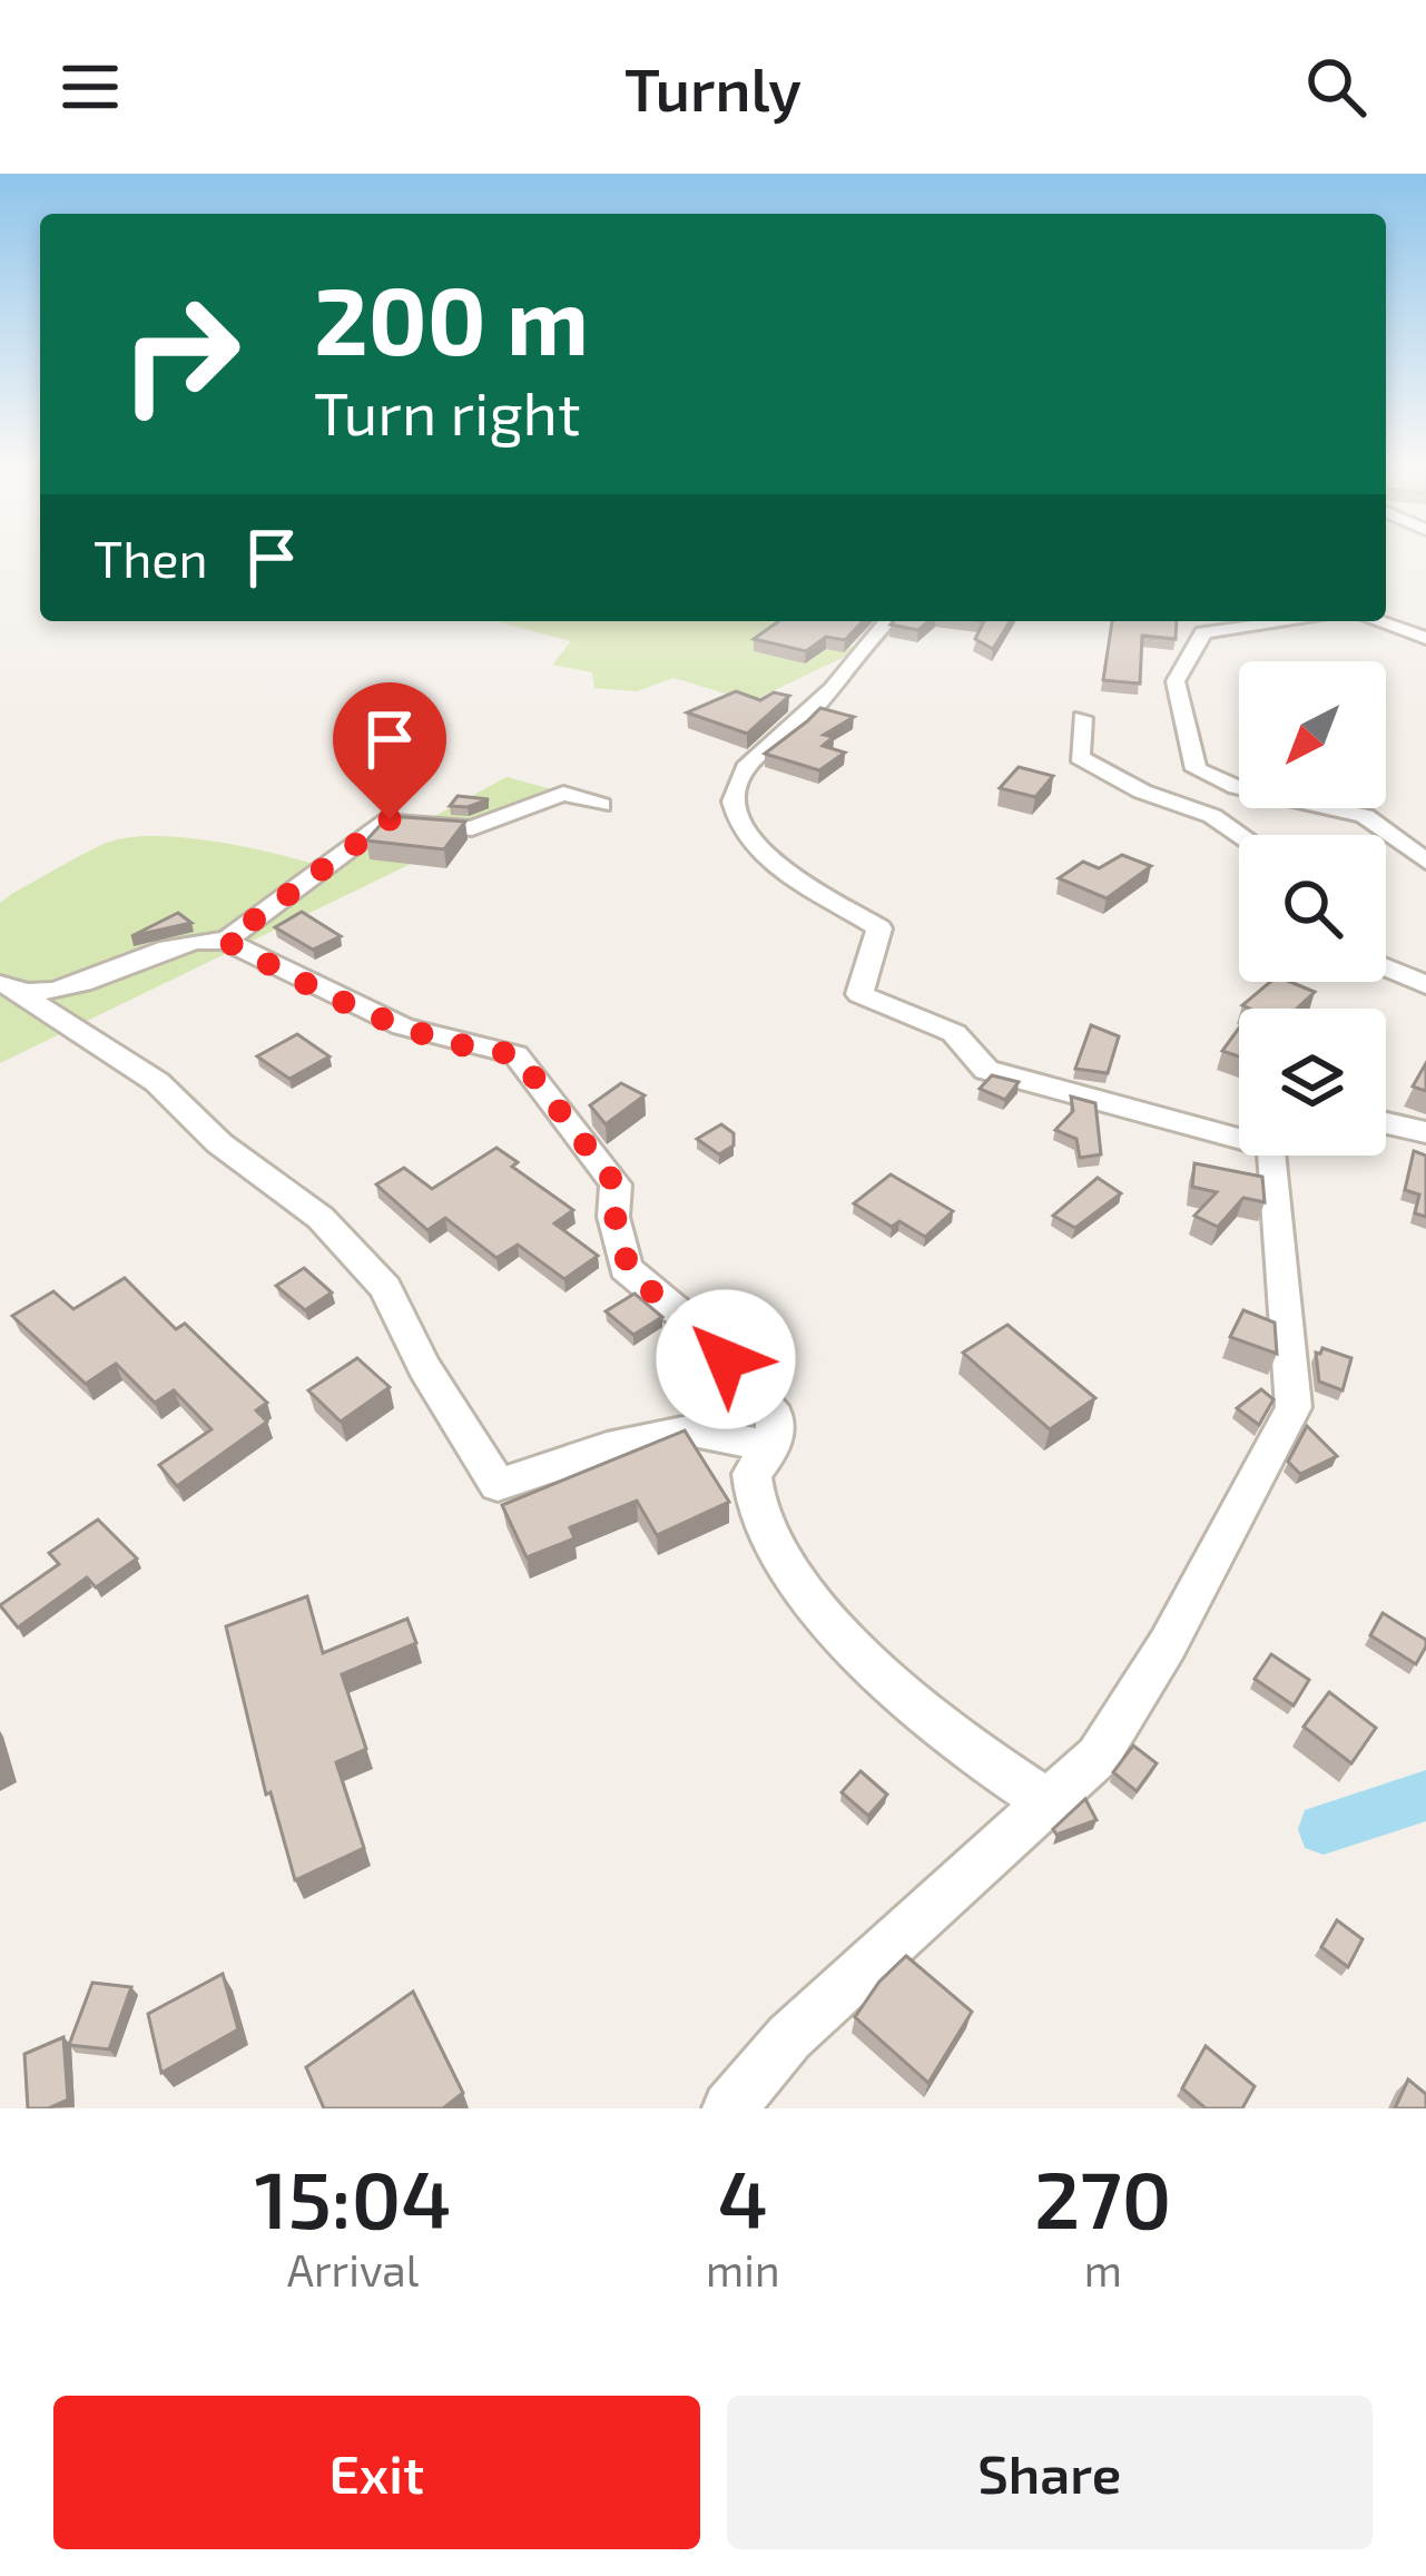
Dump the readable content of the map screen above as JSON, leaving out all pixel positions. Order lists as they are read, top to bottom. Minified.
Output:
{"north":"bottom left","page":{"header":"Turnly","turn":["200 m","Turn right"],"then":"Then","eta":["15:04","Arrival","4","min","270","m"],"buttons":["Exit","Share"]}}
